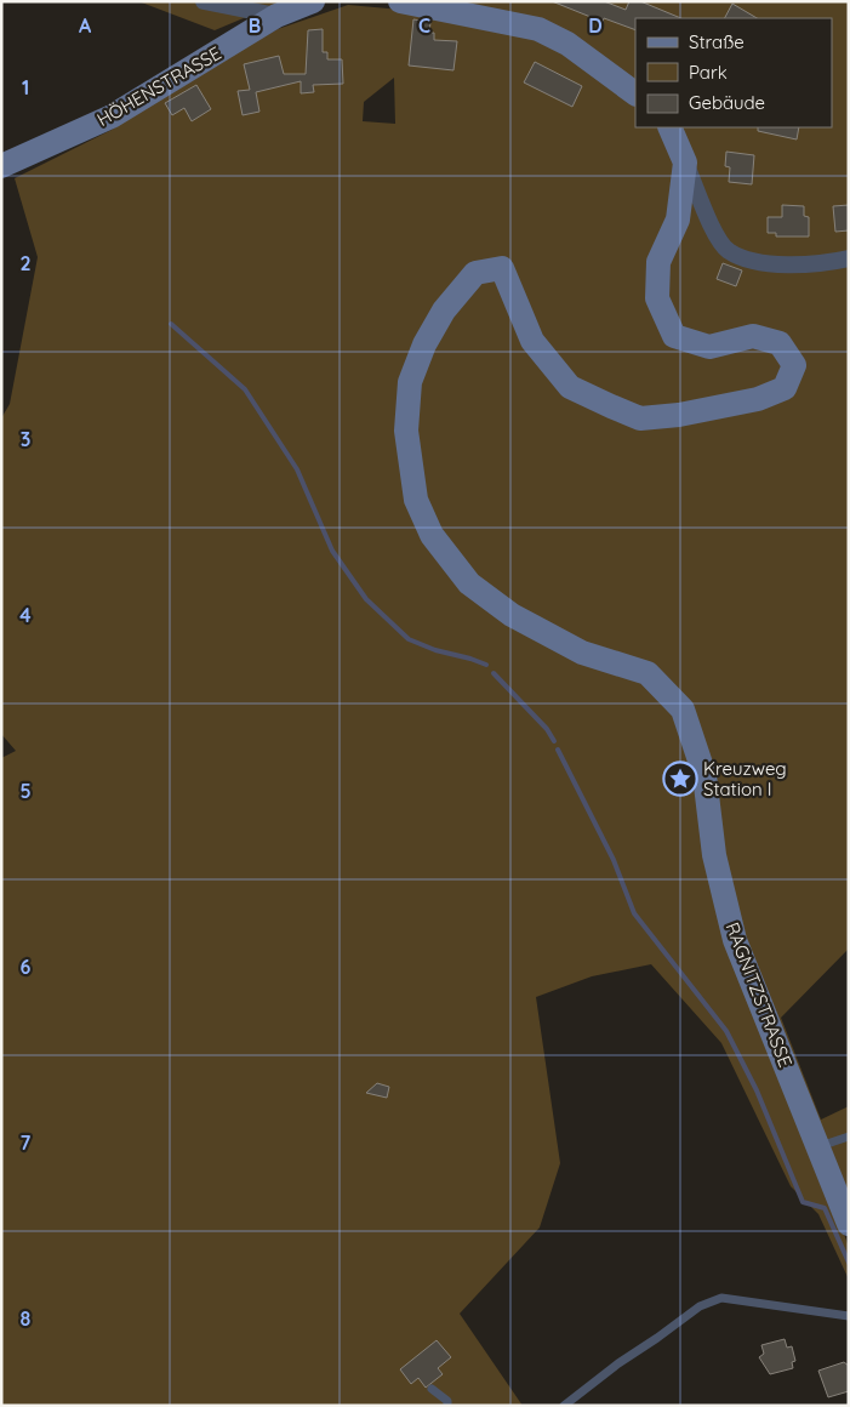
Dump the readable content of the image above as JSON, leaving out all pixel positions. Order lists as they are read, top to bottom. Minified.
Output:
{"streets":{"main road":["HÖHENSTRASSE","RAGNITZSTRASSE"]},"places":{"place":["Kreuzweg Station I"]},"legend":["Straße","Park","Gebäude"],"grid":{"columns":["A","B","C","D"],"rows":["1","2","3","4","5","6","7","8"]}}
